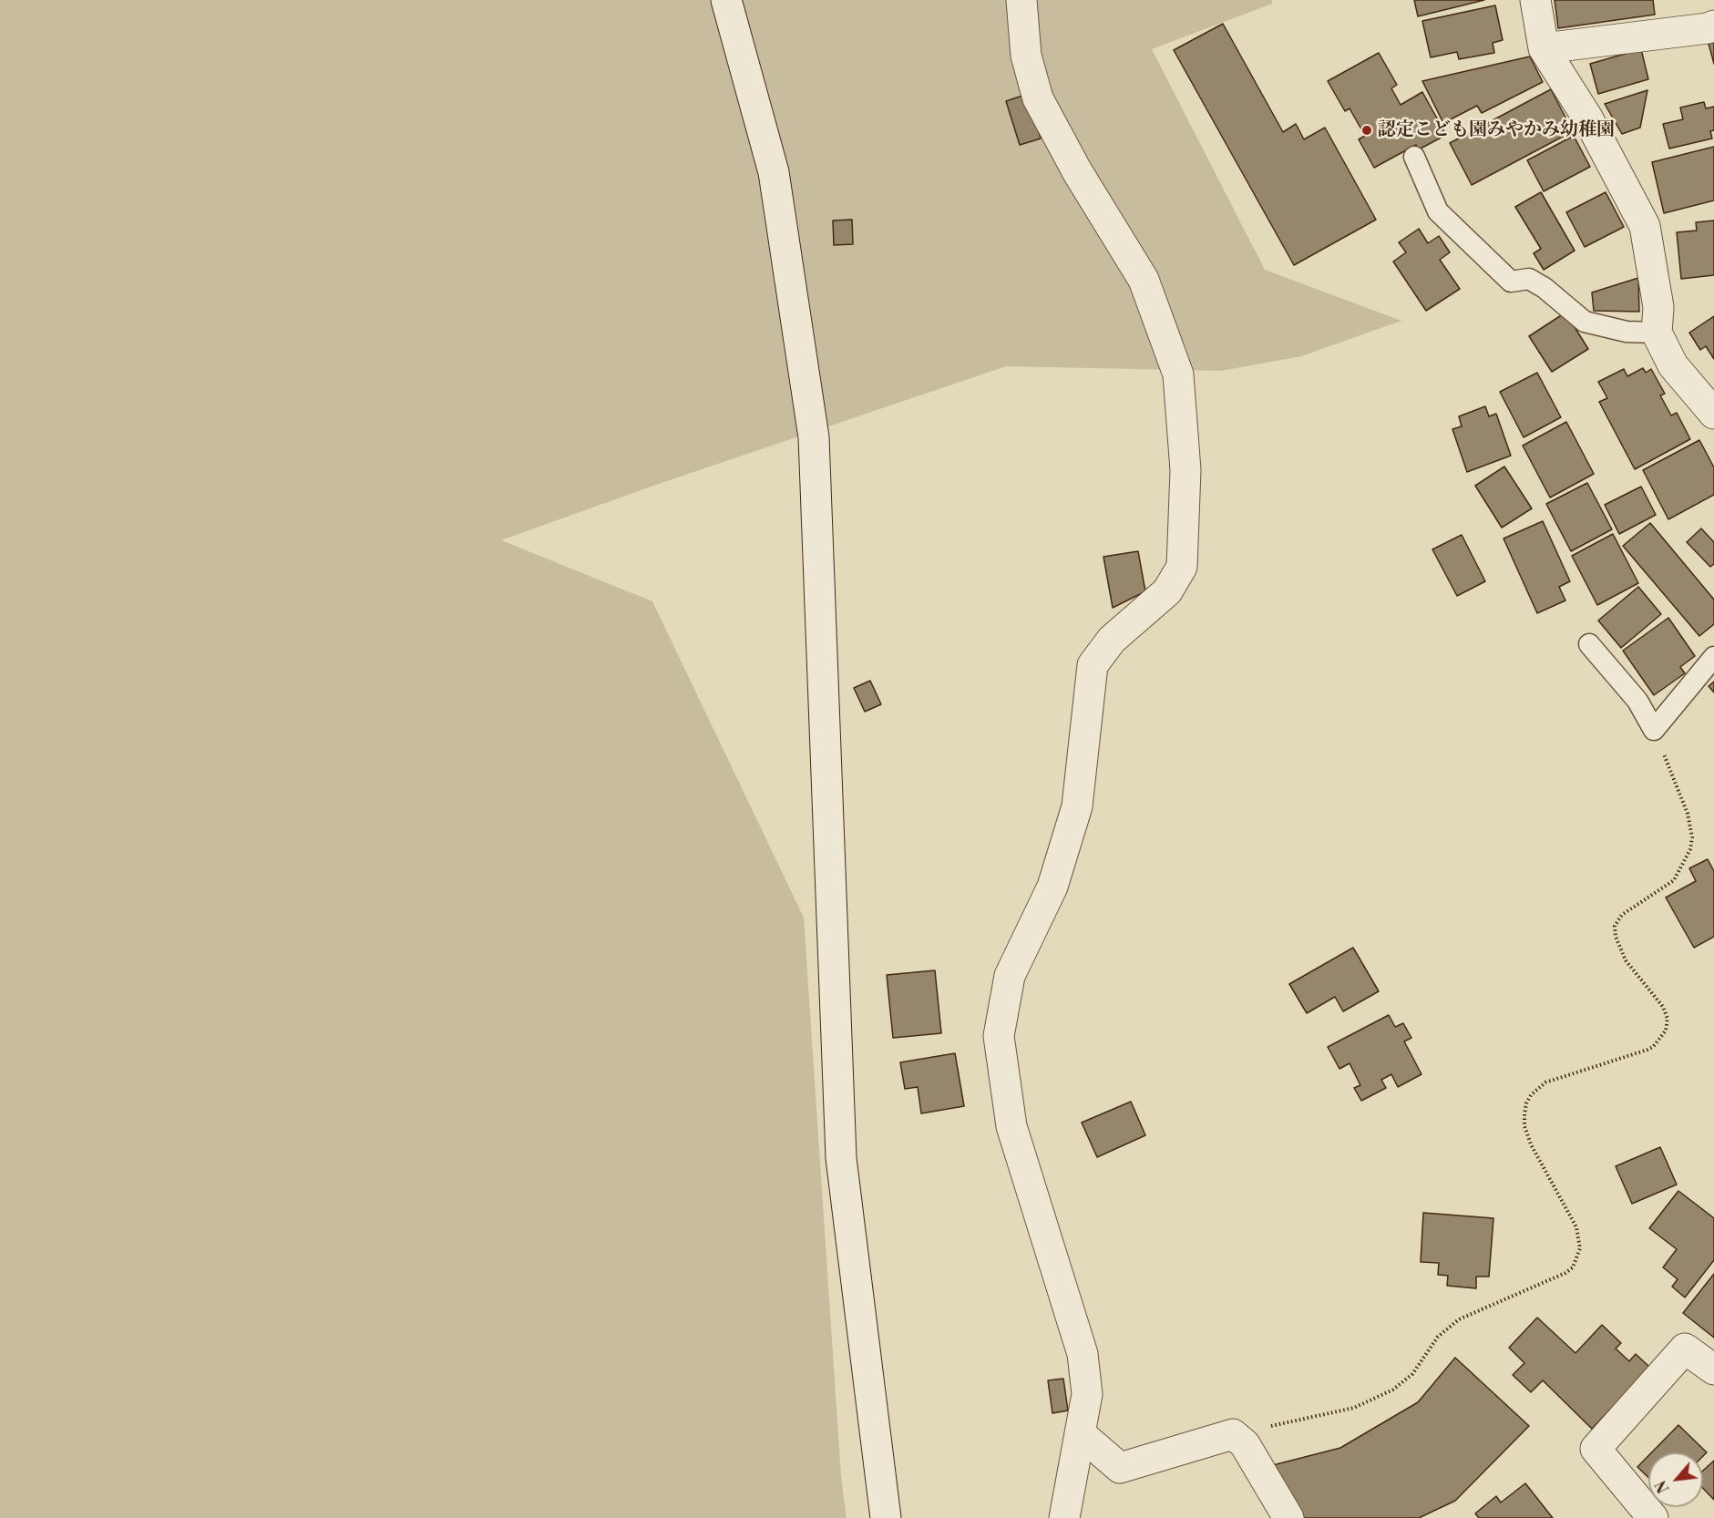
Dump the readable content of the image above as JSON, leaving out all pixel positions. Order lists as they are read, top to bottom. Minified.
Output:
{"places":["認定こども園みやかみ幼稚園"],"north":"bottom left"}
